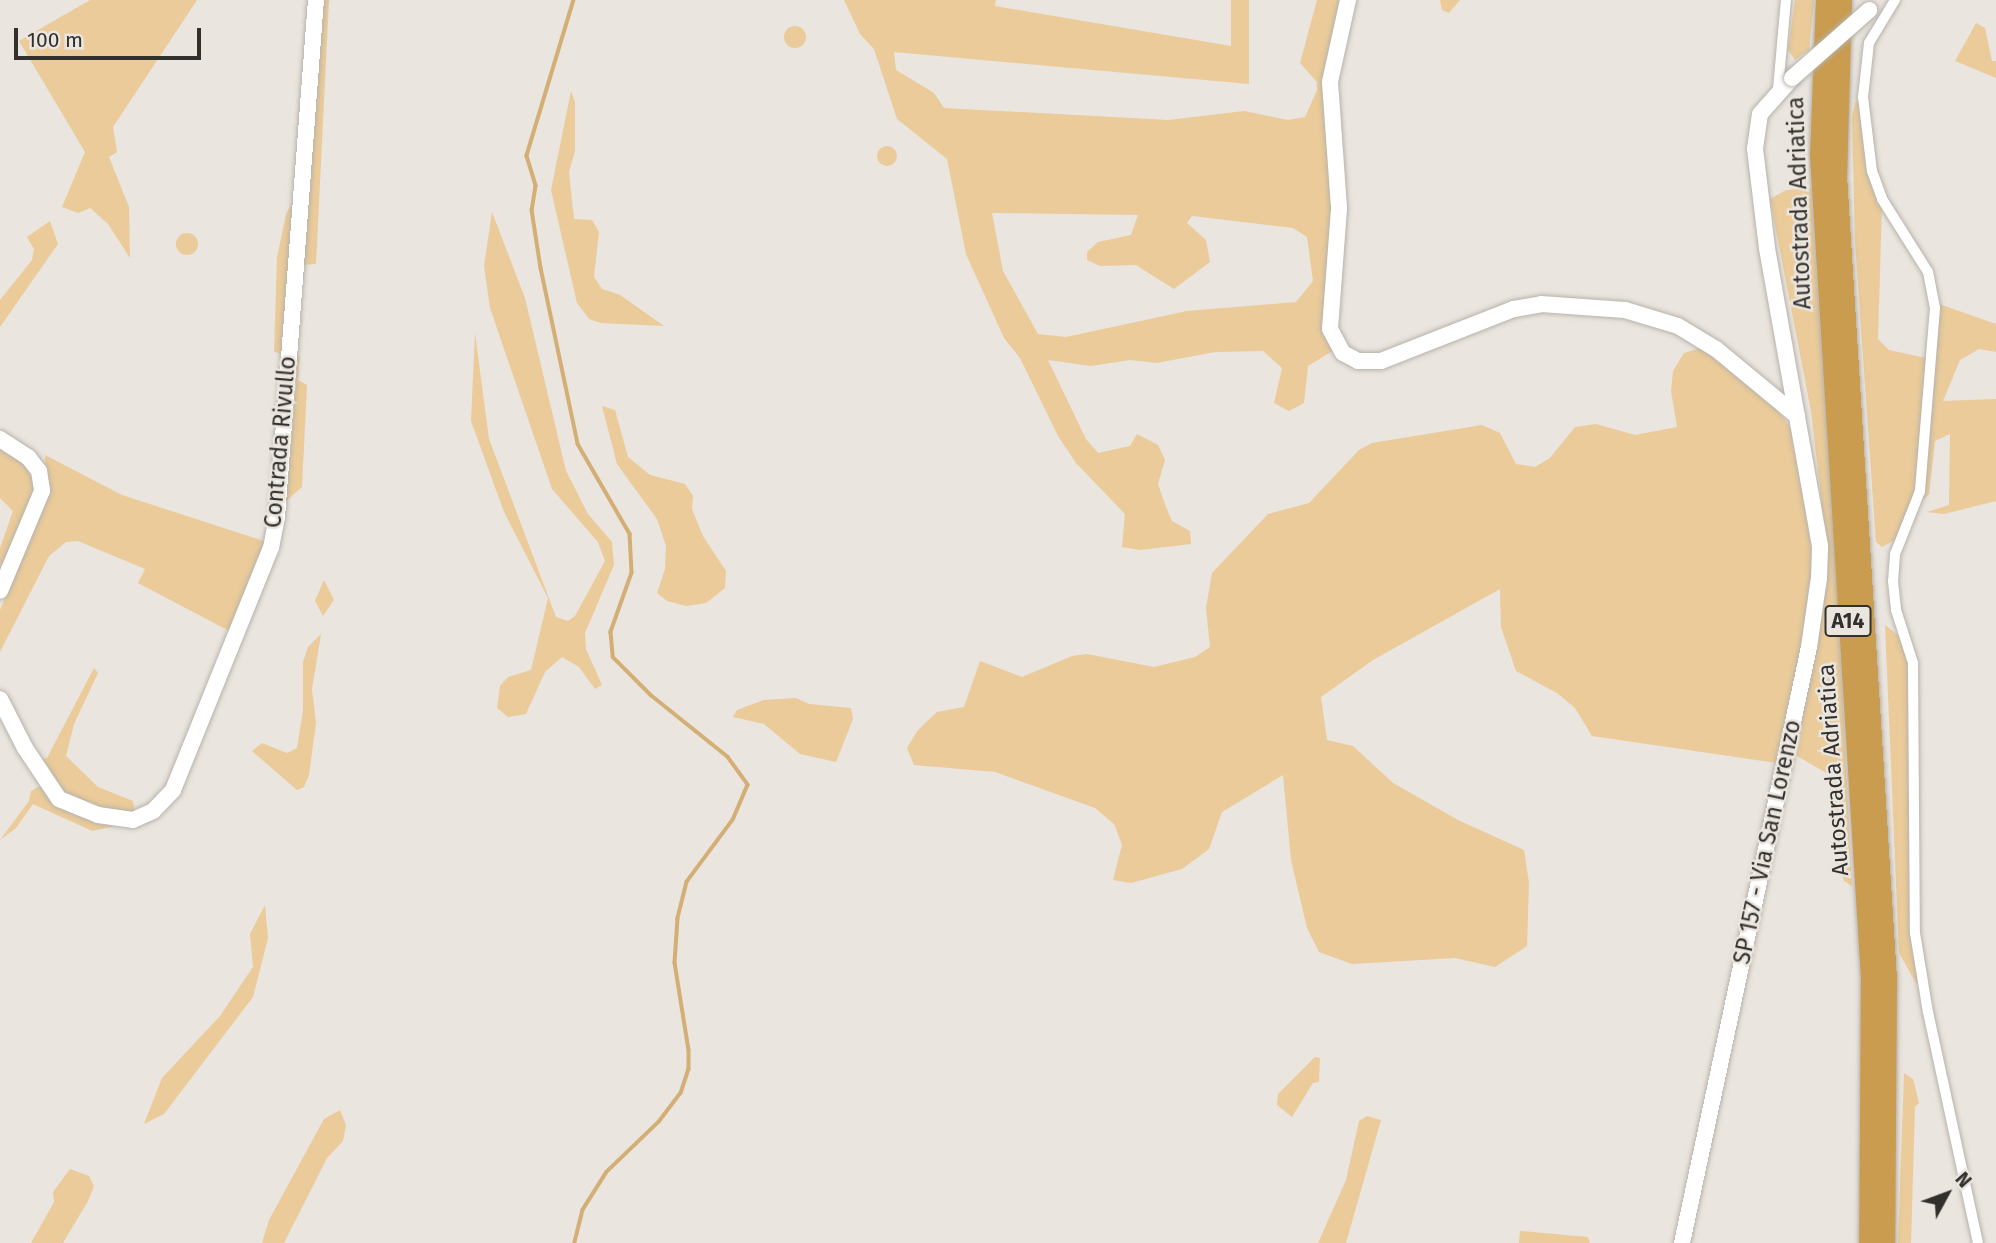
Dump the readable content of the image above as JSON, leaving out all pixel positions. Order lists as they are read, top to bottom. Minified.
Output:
{"streets":{"highway":["Autostrada Adriatica","A14"],"street":["Contrada Rivullo","SP 157 - Via San Lorenzo"]},"scale_bar":"100 m","north":"top right"}
